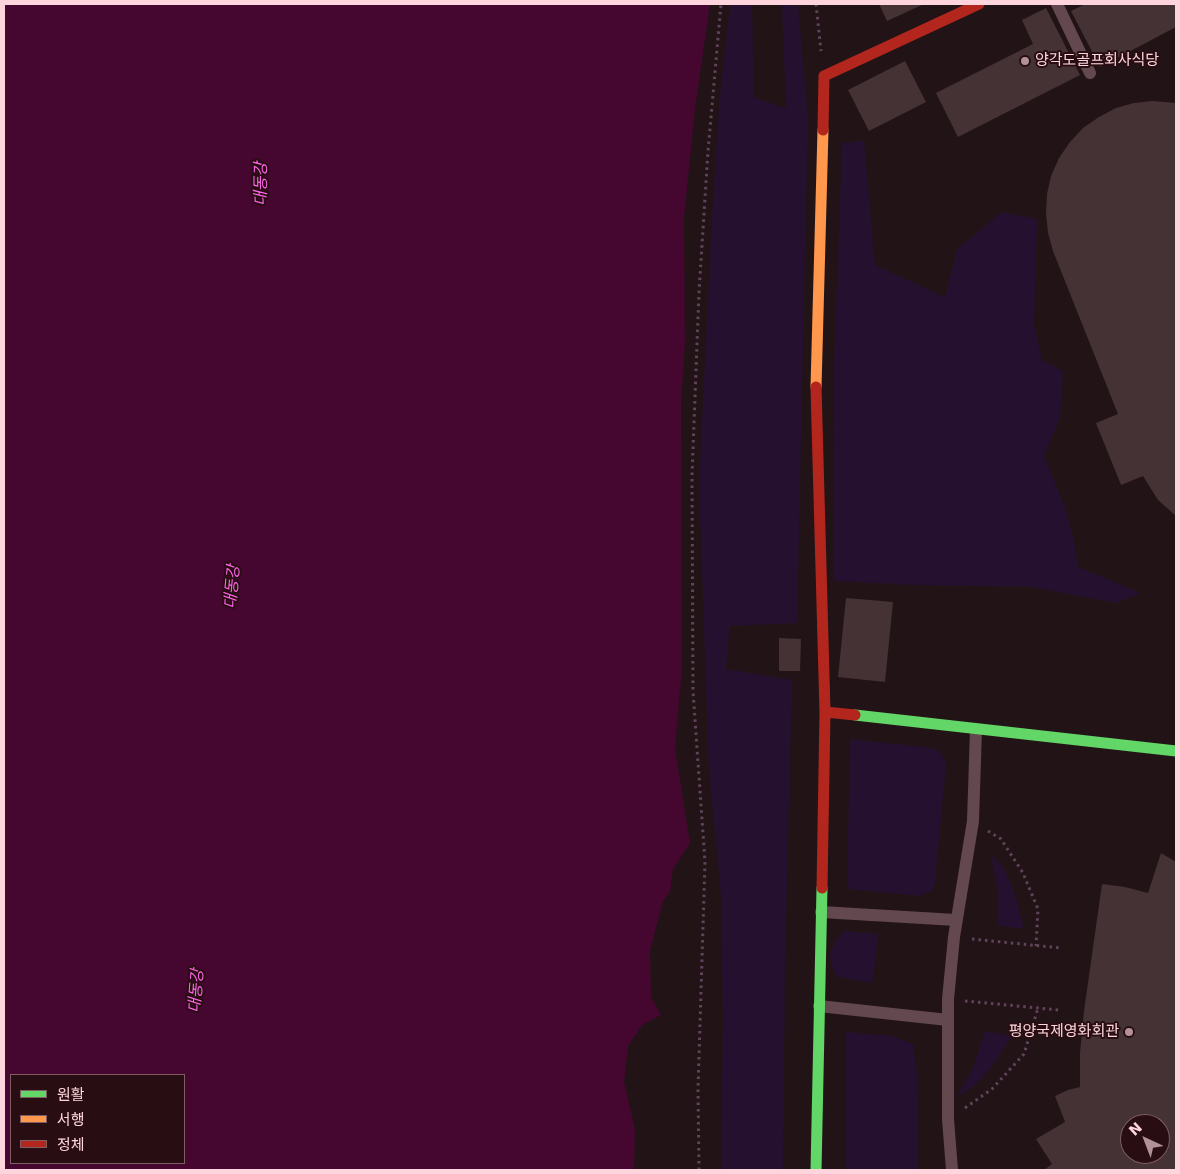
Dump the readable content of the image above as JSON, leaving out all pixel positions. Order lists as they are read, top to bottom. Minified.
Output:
{"water":["대동강"],"places":["양각도골프회사식당","평양국제영화회관"],"legend":["원활","서행","정체"],"north":"top left"}
